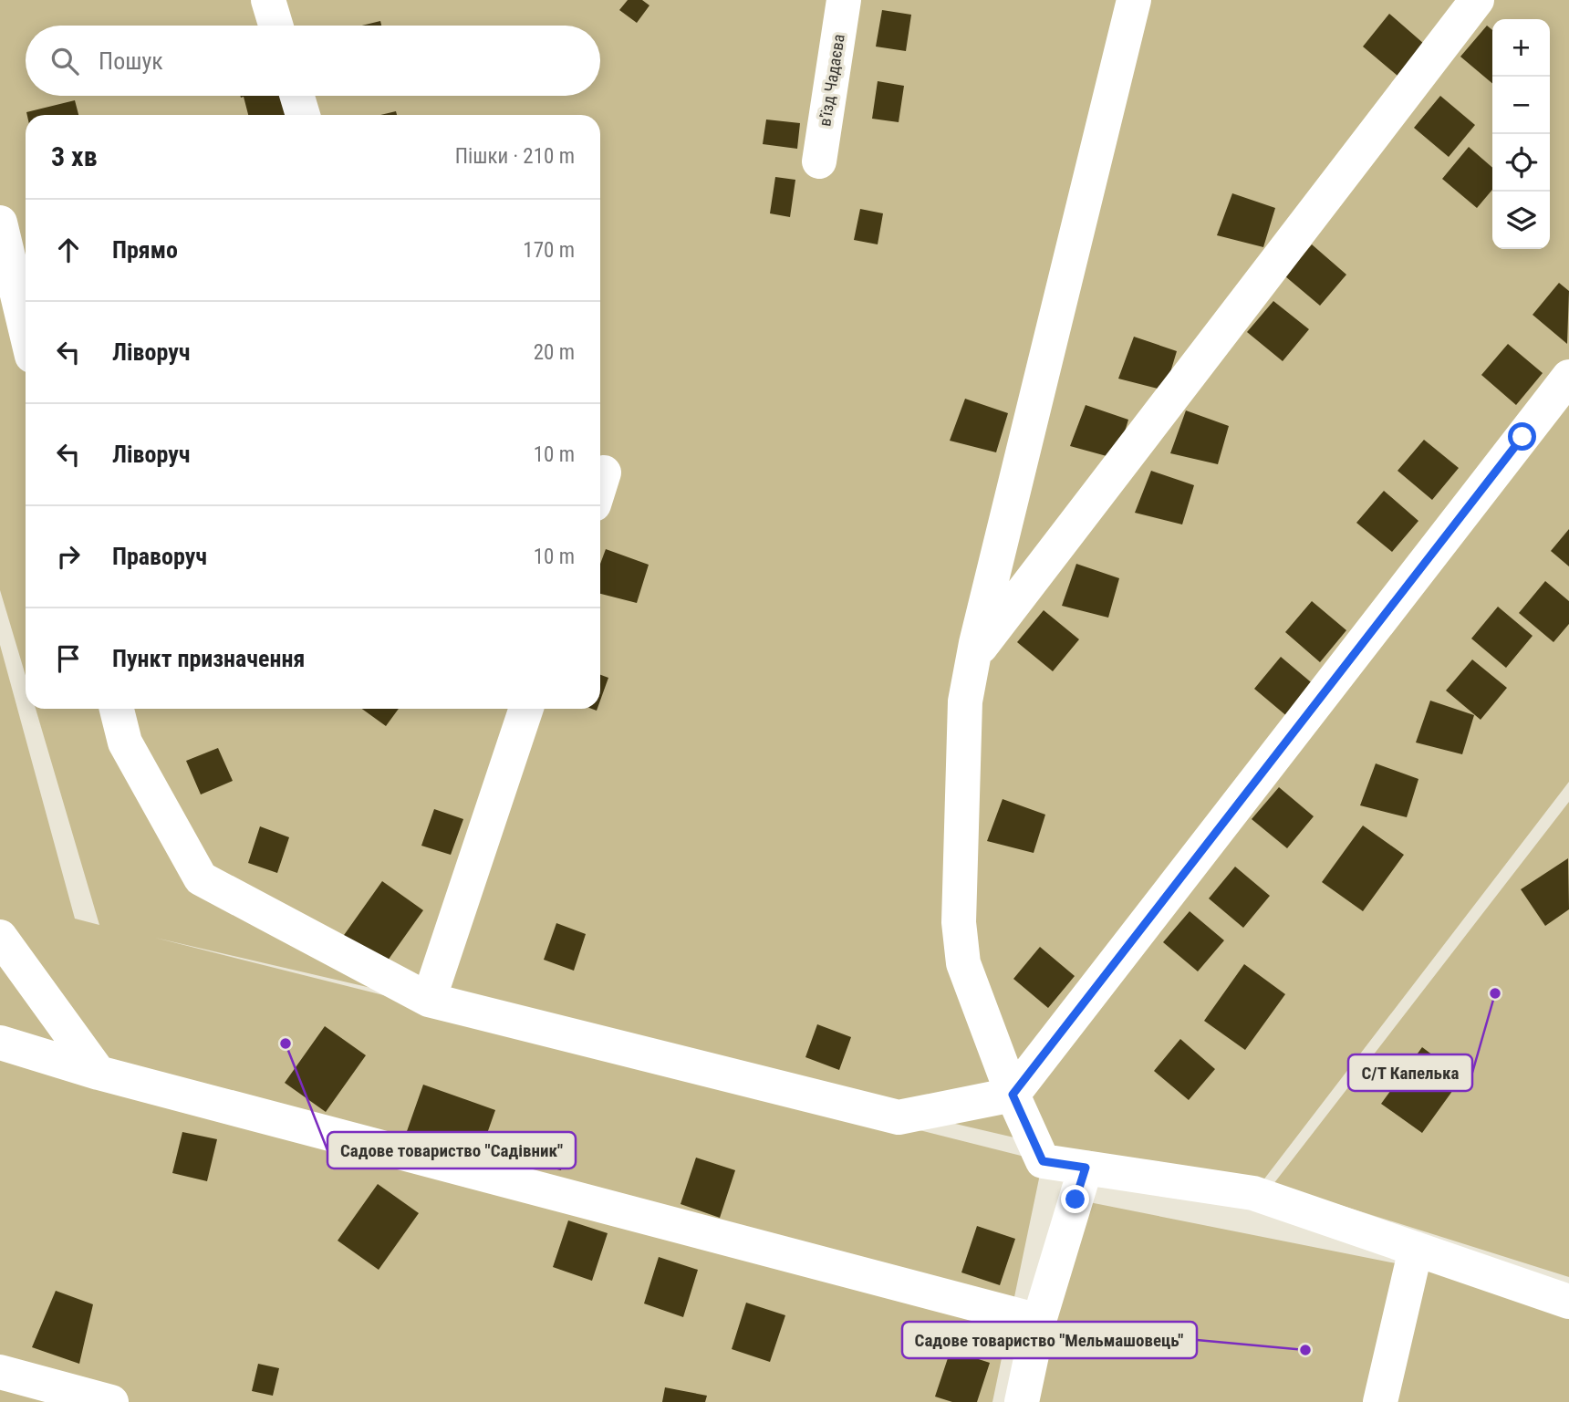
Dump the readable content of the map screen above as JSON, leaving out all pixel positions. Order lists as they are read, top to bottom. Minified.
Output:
{"streets":{"lane":["в'їзд Чадаєва"]},"places":["С/Т Капелька","Садове товариство \"Садівник\"","Садове товариство \"Мельмашовець\""],"page":{"map_buttons":["+","−"],"search":"Пошук","heading":["3 хв","Пішки · 210 m"],"list":[["Прямо","170 m"],["Ліворуч","20 m"],["Ліворуч","10 m"],["Праворуч","10 m"],"Пункт призначення"]}}
